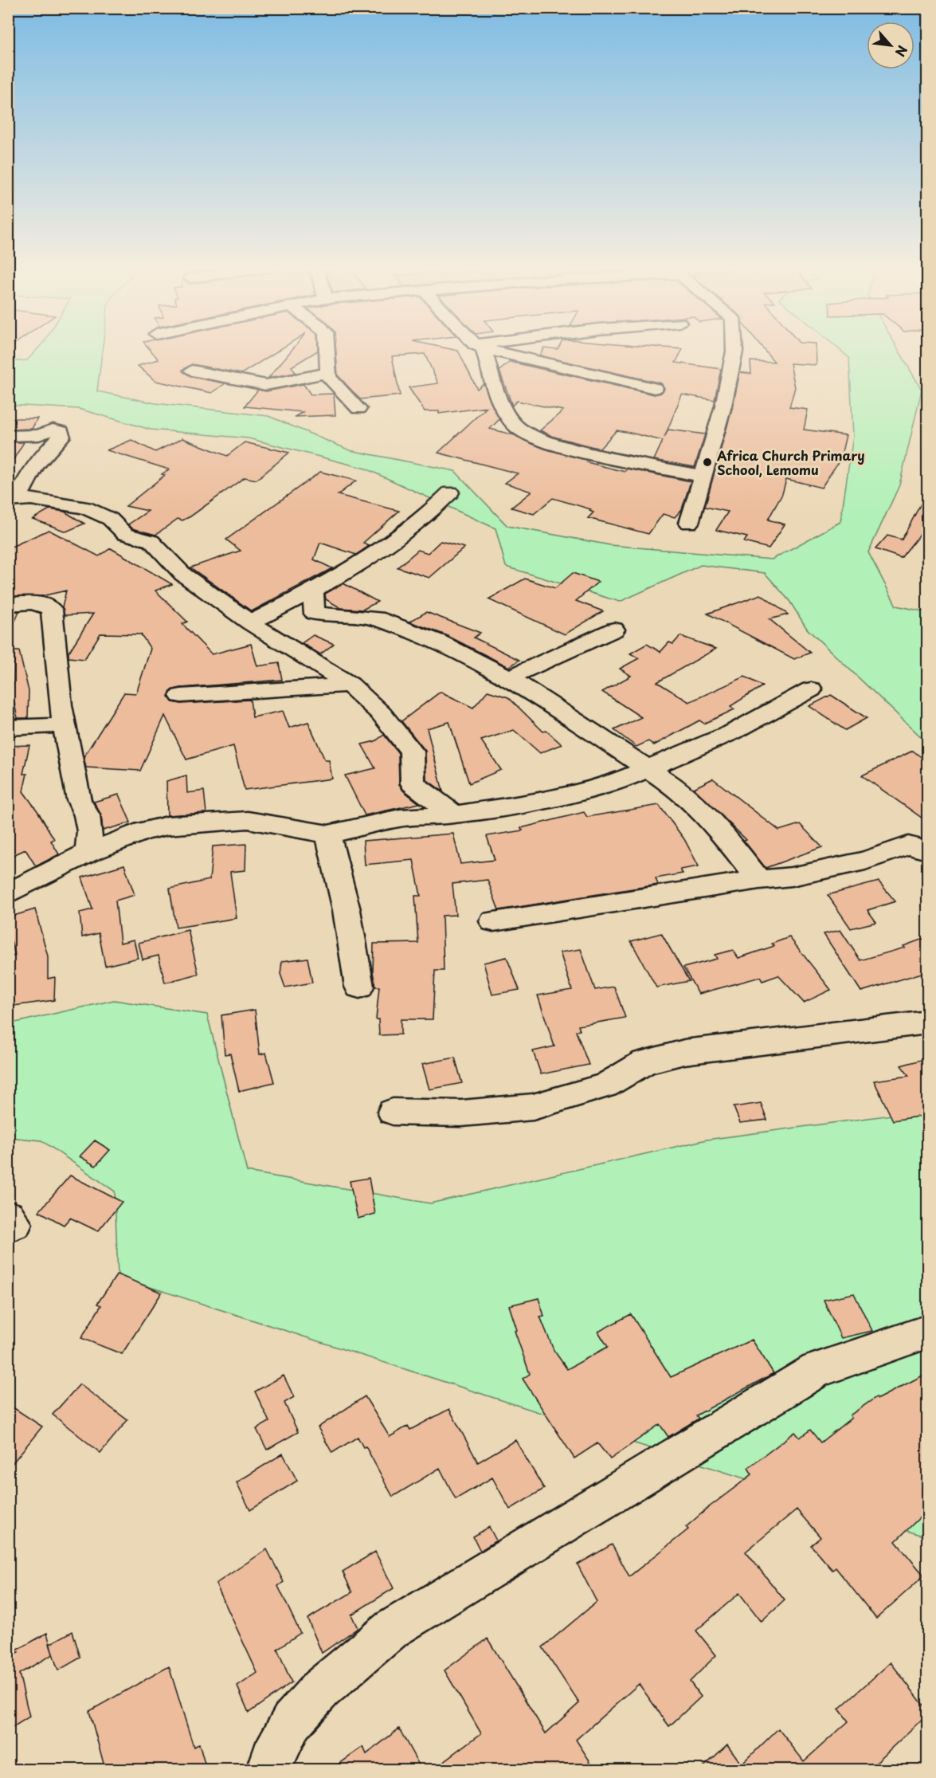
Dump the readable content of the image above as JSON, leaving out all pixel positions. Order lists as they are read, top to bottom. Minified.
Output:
{"places":["Africa Church Primary School, Lemomu"],"north":"bottom right"}
